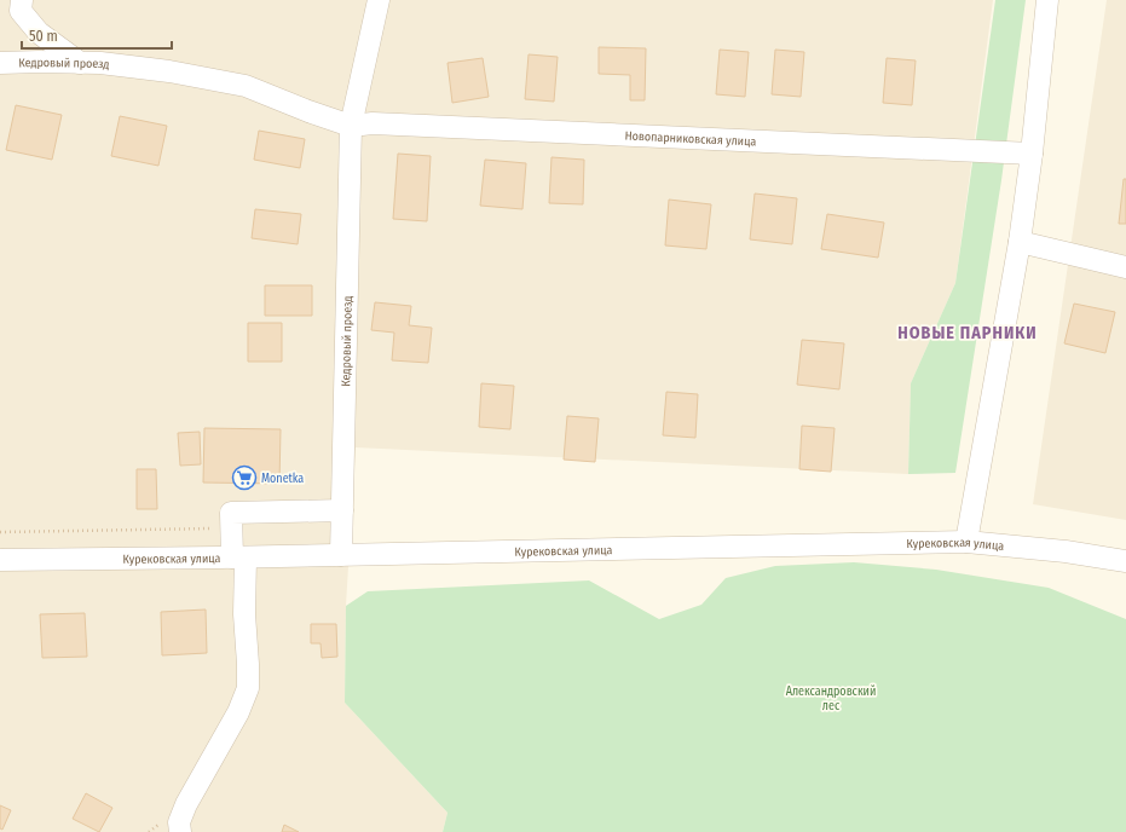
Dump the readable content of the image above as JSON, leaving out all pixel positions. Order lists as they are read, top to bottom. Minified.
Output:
{"streets":{"street":["Кедровый проезд","Новопарниковская улица","Курековская улица"]},"crossings":[["Кедровый проезд","Новопарниковская улица"],["Кедровый проезд","Курековская улица"]],"districts":["НОВЫЕ ПАРНИКИ"],"parks":["Александровский лес"],"places":{"supermarket":["Monetka"]},"scale_bar":"50 m"}
